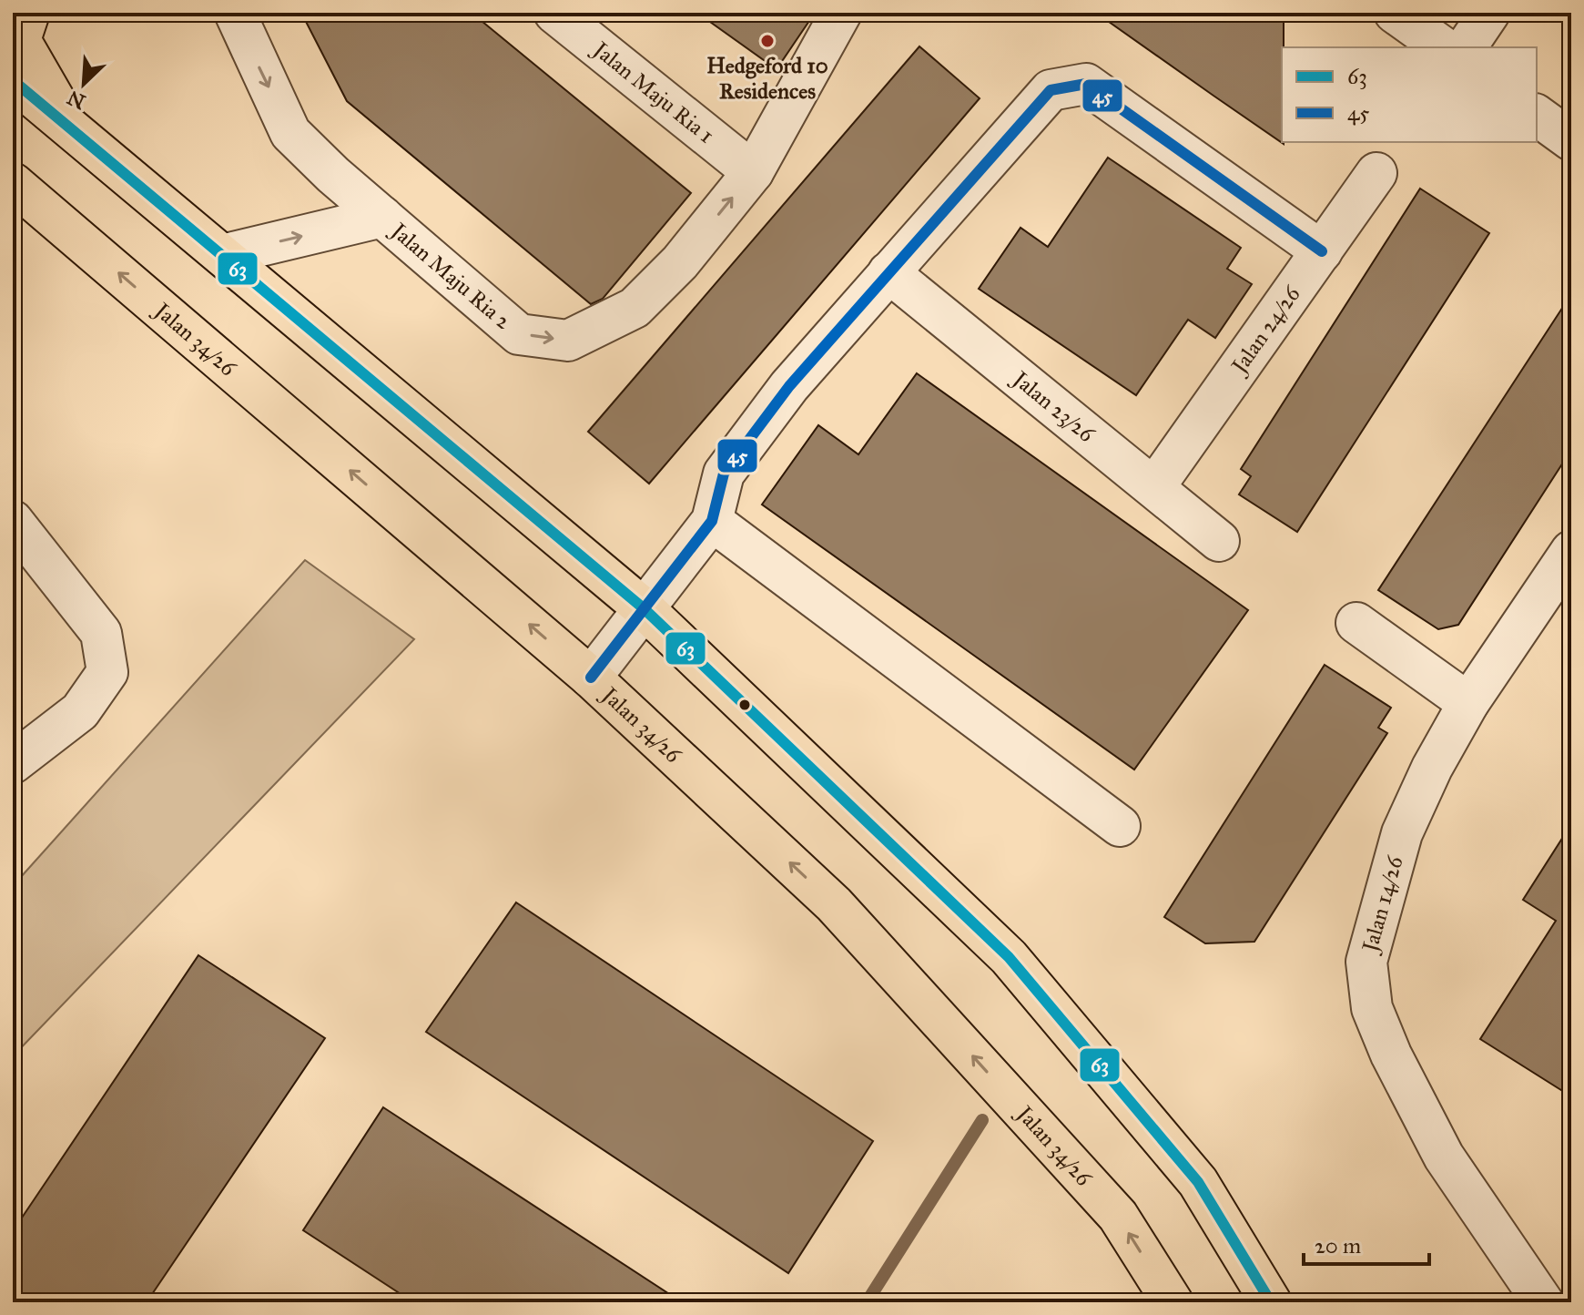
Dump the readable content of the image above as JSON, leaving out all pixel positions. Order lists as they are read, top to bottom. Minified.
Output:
{"streets":{"main road":["Jalan 34/26"],"street":["Jalan Maju Ria 1","Jalan Maju Ria 2","Jalan 24/26","Jalan 23/26","Jalan 14/26"]},"crossings":[["Jalan Maju Ria 1","Jalan Maju Ria 2"],["Jalan 24/26","Jalan 23/26"]],"places":["Hedgeford 10 Residences"],"lines":["transit line 63","transit line 45"],"legend":["63","45"],"scale_bar":"20 m","north":"bottom left"}
